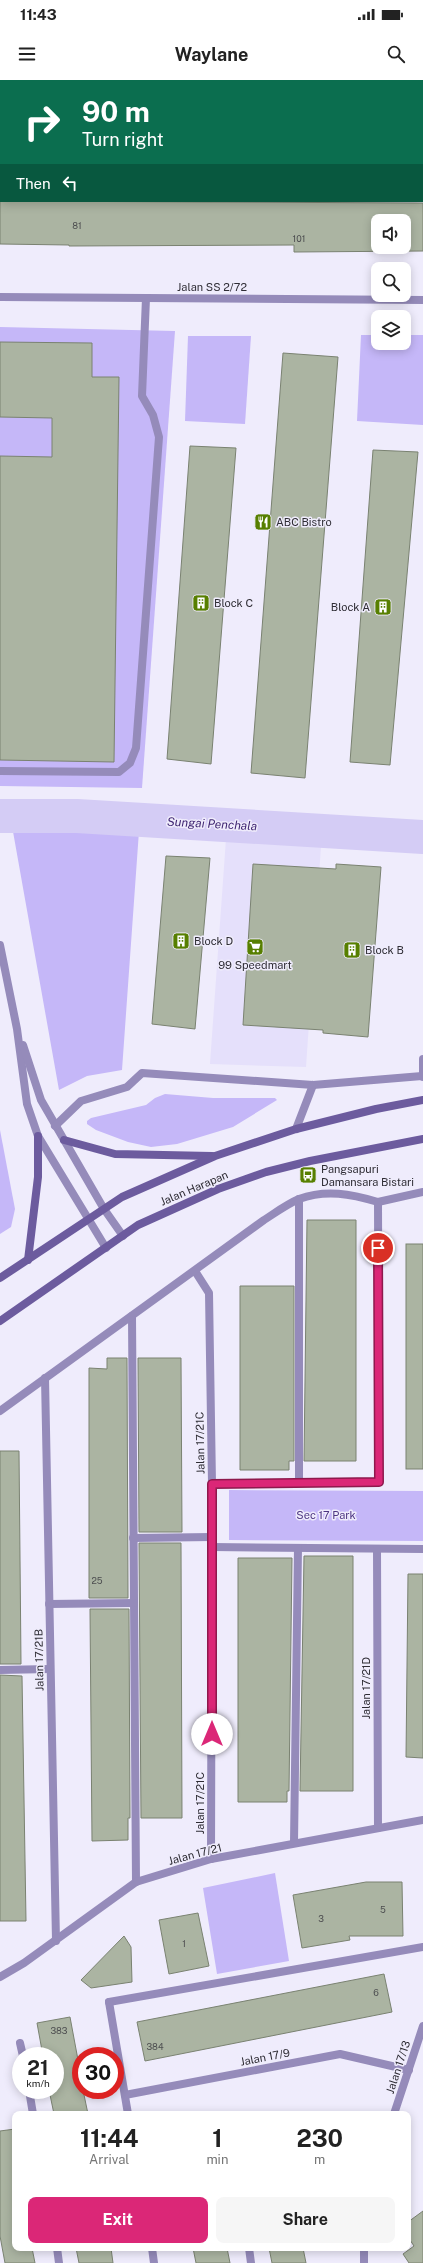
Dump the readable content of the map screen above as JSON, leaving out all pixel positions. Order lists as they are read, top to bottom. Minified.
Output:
{"streets":{"main road":["Jalan Harapan"],"street":["Jalan SS 2/72","Jalan 17/21C","Jalan 17/21B","Jalan 17/21D","Jalan 17/21","Jalan 17/9","Jalan 17/13"]},"crossings":[["Jalan 17/21C","Jalan 17/21"],["Jalan 17/21B","Jalan 17/21"],["Jalan 17/21D","Jalan 17/21"],["Jalan 17/9","Jalan 17/13"]],"water":["Sungai Penchala"],"parks":["Sec 17 Park"],"places":{"restaurant":["ABC Bistro"],"building":["Block C","Block A","Block D","Block B"],"supermarket":["99 Speedmart"],"bus stop":["Pangsapuri Damansara Bistari"]},"house_numbers":["81","101","25","5","3","1","6","383","384"],"page":{"status":"11:43","header":"Waylane","turn":["90 m","Turn right"],"then":"Then","speed":"21 km/h","limit":"30","eta":["11:44","Arrival","1","min","230","m"],"buttons":["Exit","Share"]}}
